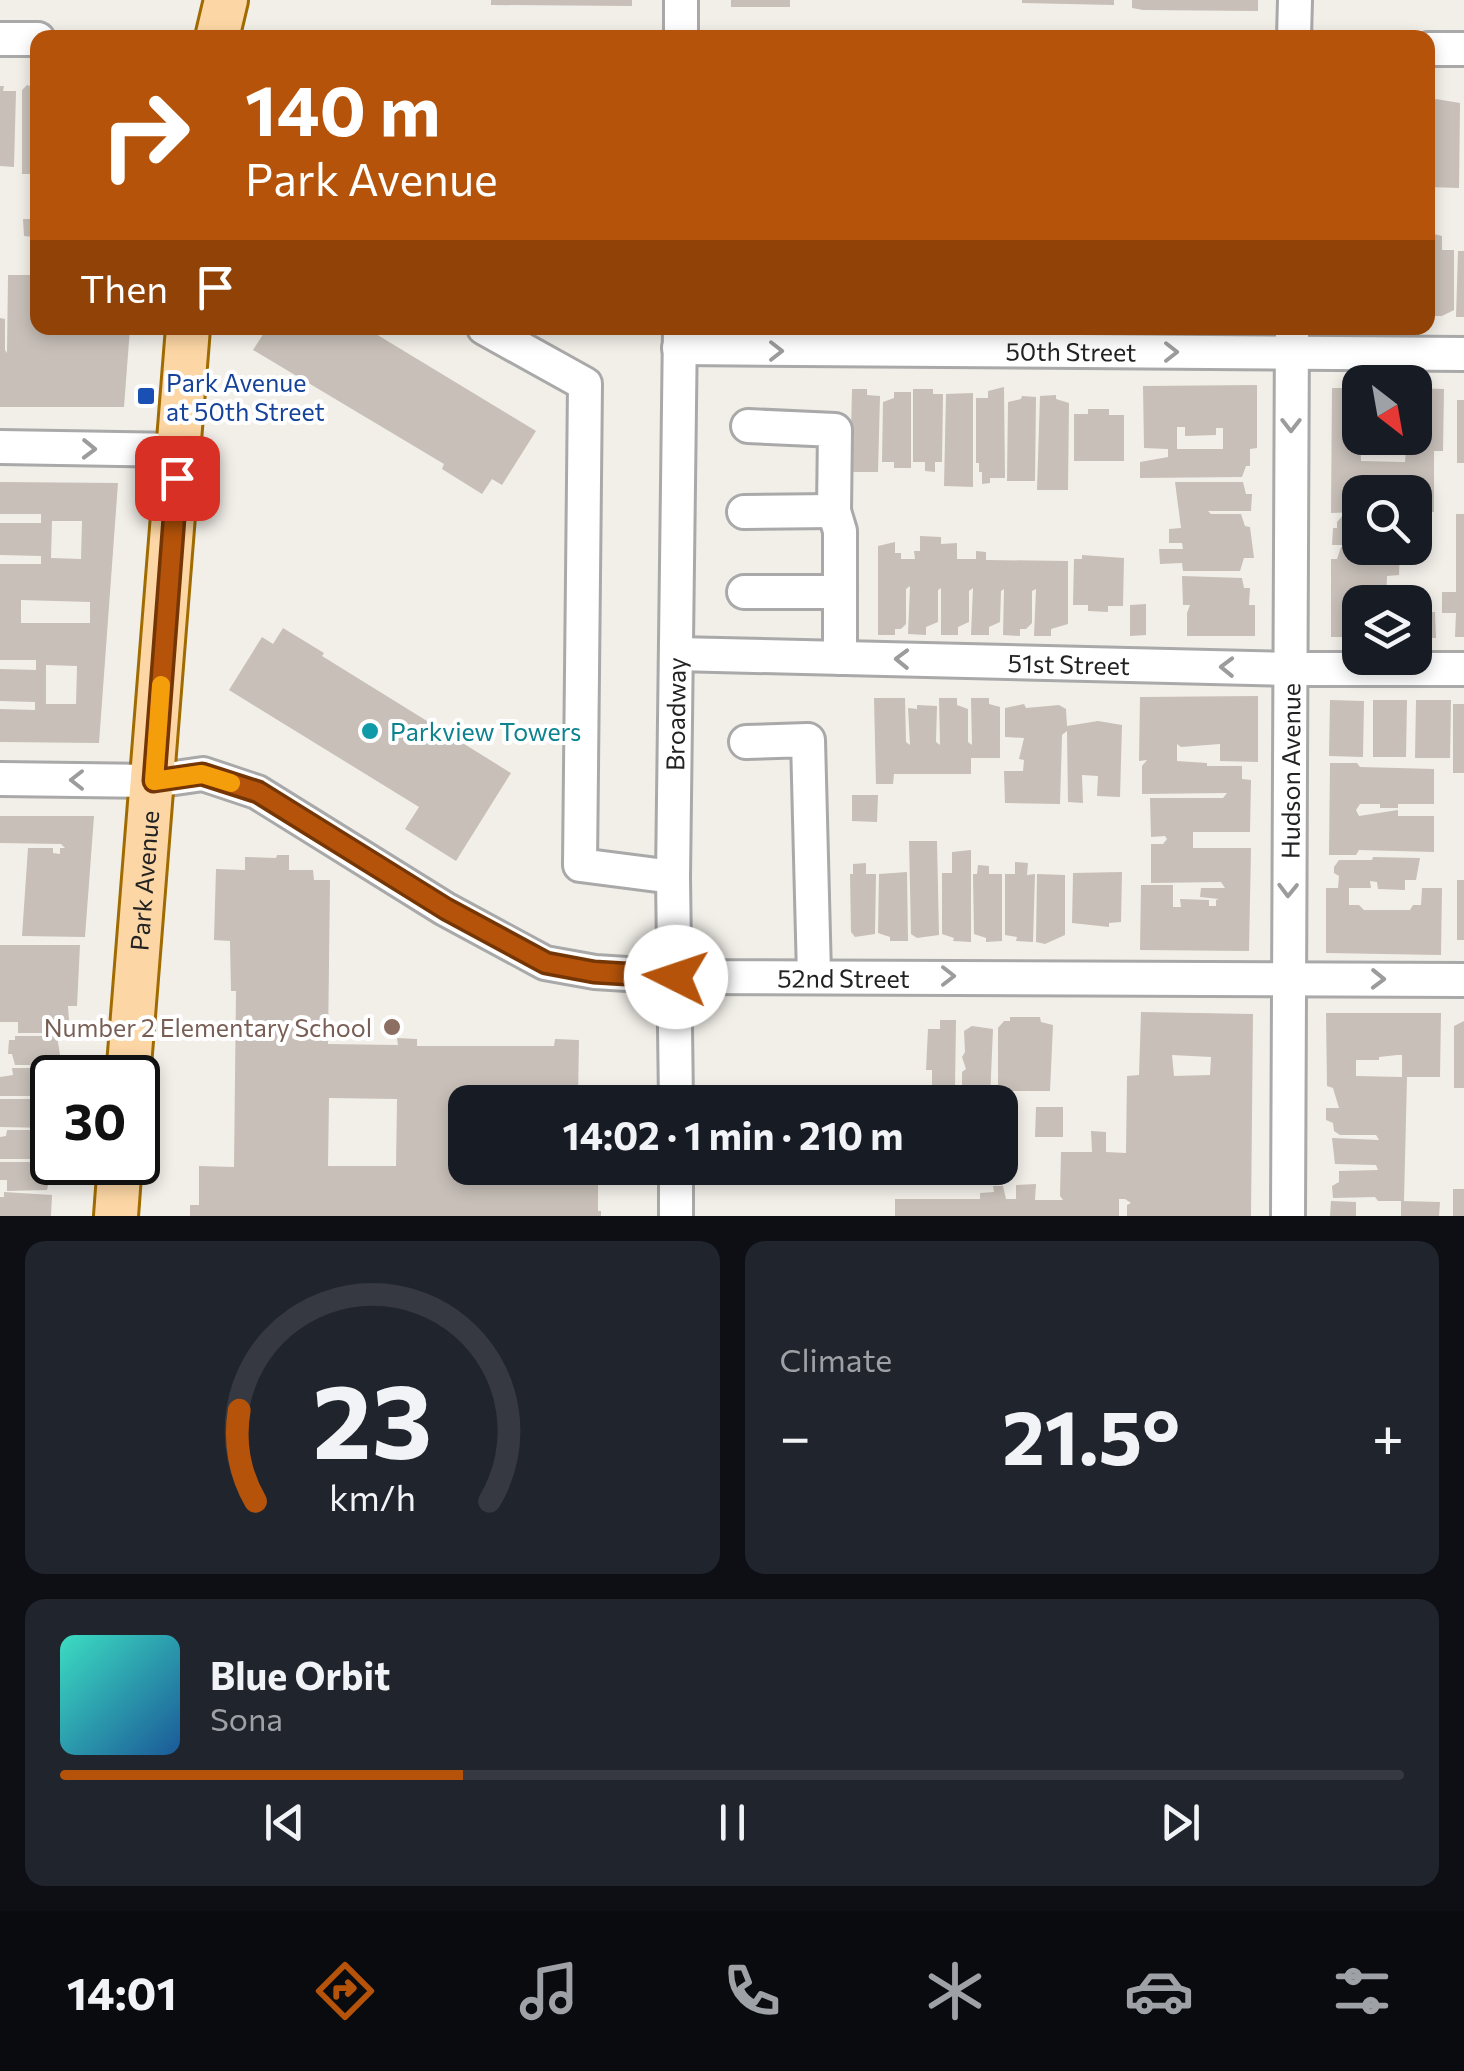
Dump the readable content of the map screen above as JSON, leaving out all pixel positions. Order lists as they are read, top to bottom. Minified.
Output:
{"streets":{"main road":["Park Avenue"],"street":["50th Street","51st Street","Broadway","Hudson Avenue","52nd Street"]},"crossings":[["50th Street","Broadway"],["50th Street","Hudson Avenue"],["51st Street","Broadway"],["51st Street","Hudson Avenue"],["Broadway","52nd Street"],["Hudson Avenue","52nd Street"],["Park Avenue","52nd Street"]],"one_way":["51st Street","Hudson Avenue","52nd Street"],"places":{"transit":["Park Avenue at 50th Street"],"other":["Parkview Towers","Number 2 Elementary School"]},"north":"bottom right","page":{"turn":["140 m","Park Avenue"],"then":"Then","limit":"30","trip":"14:02 · 1 min · 210 m","tile":"Climate","heat":["−","21.5°","+"],"song":["Blue Orbit","Sona"],"tabs":"14:01","gauge":["23","km/h"]}}
